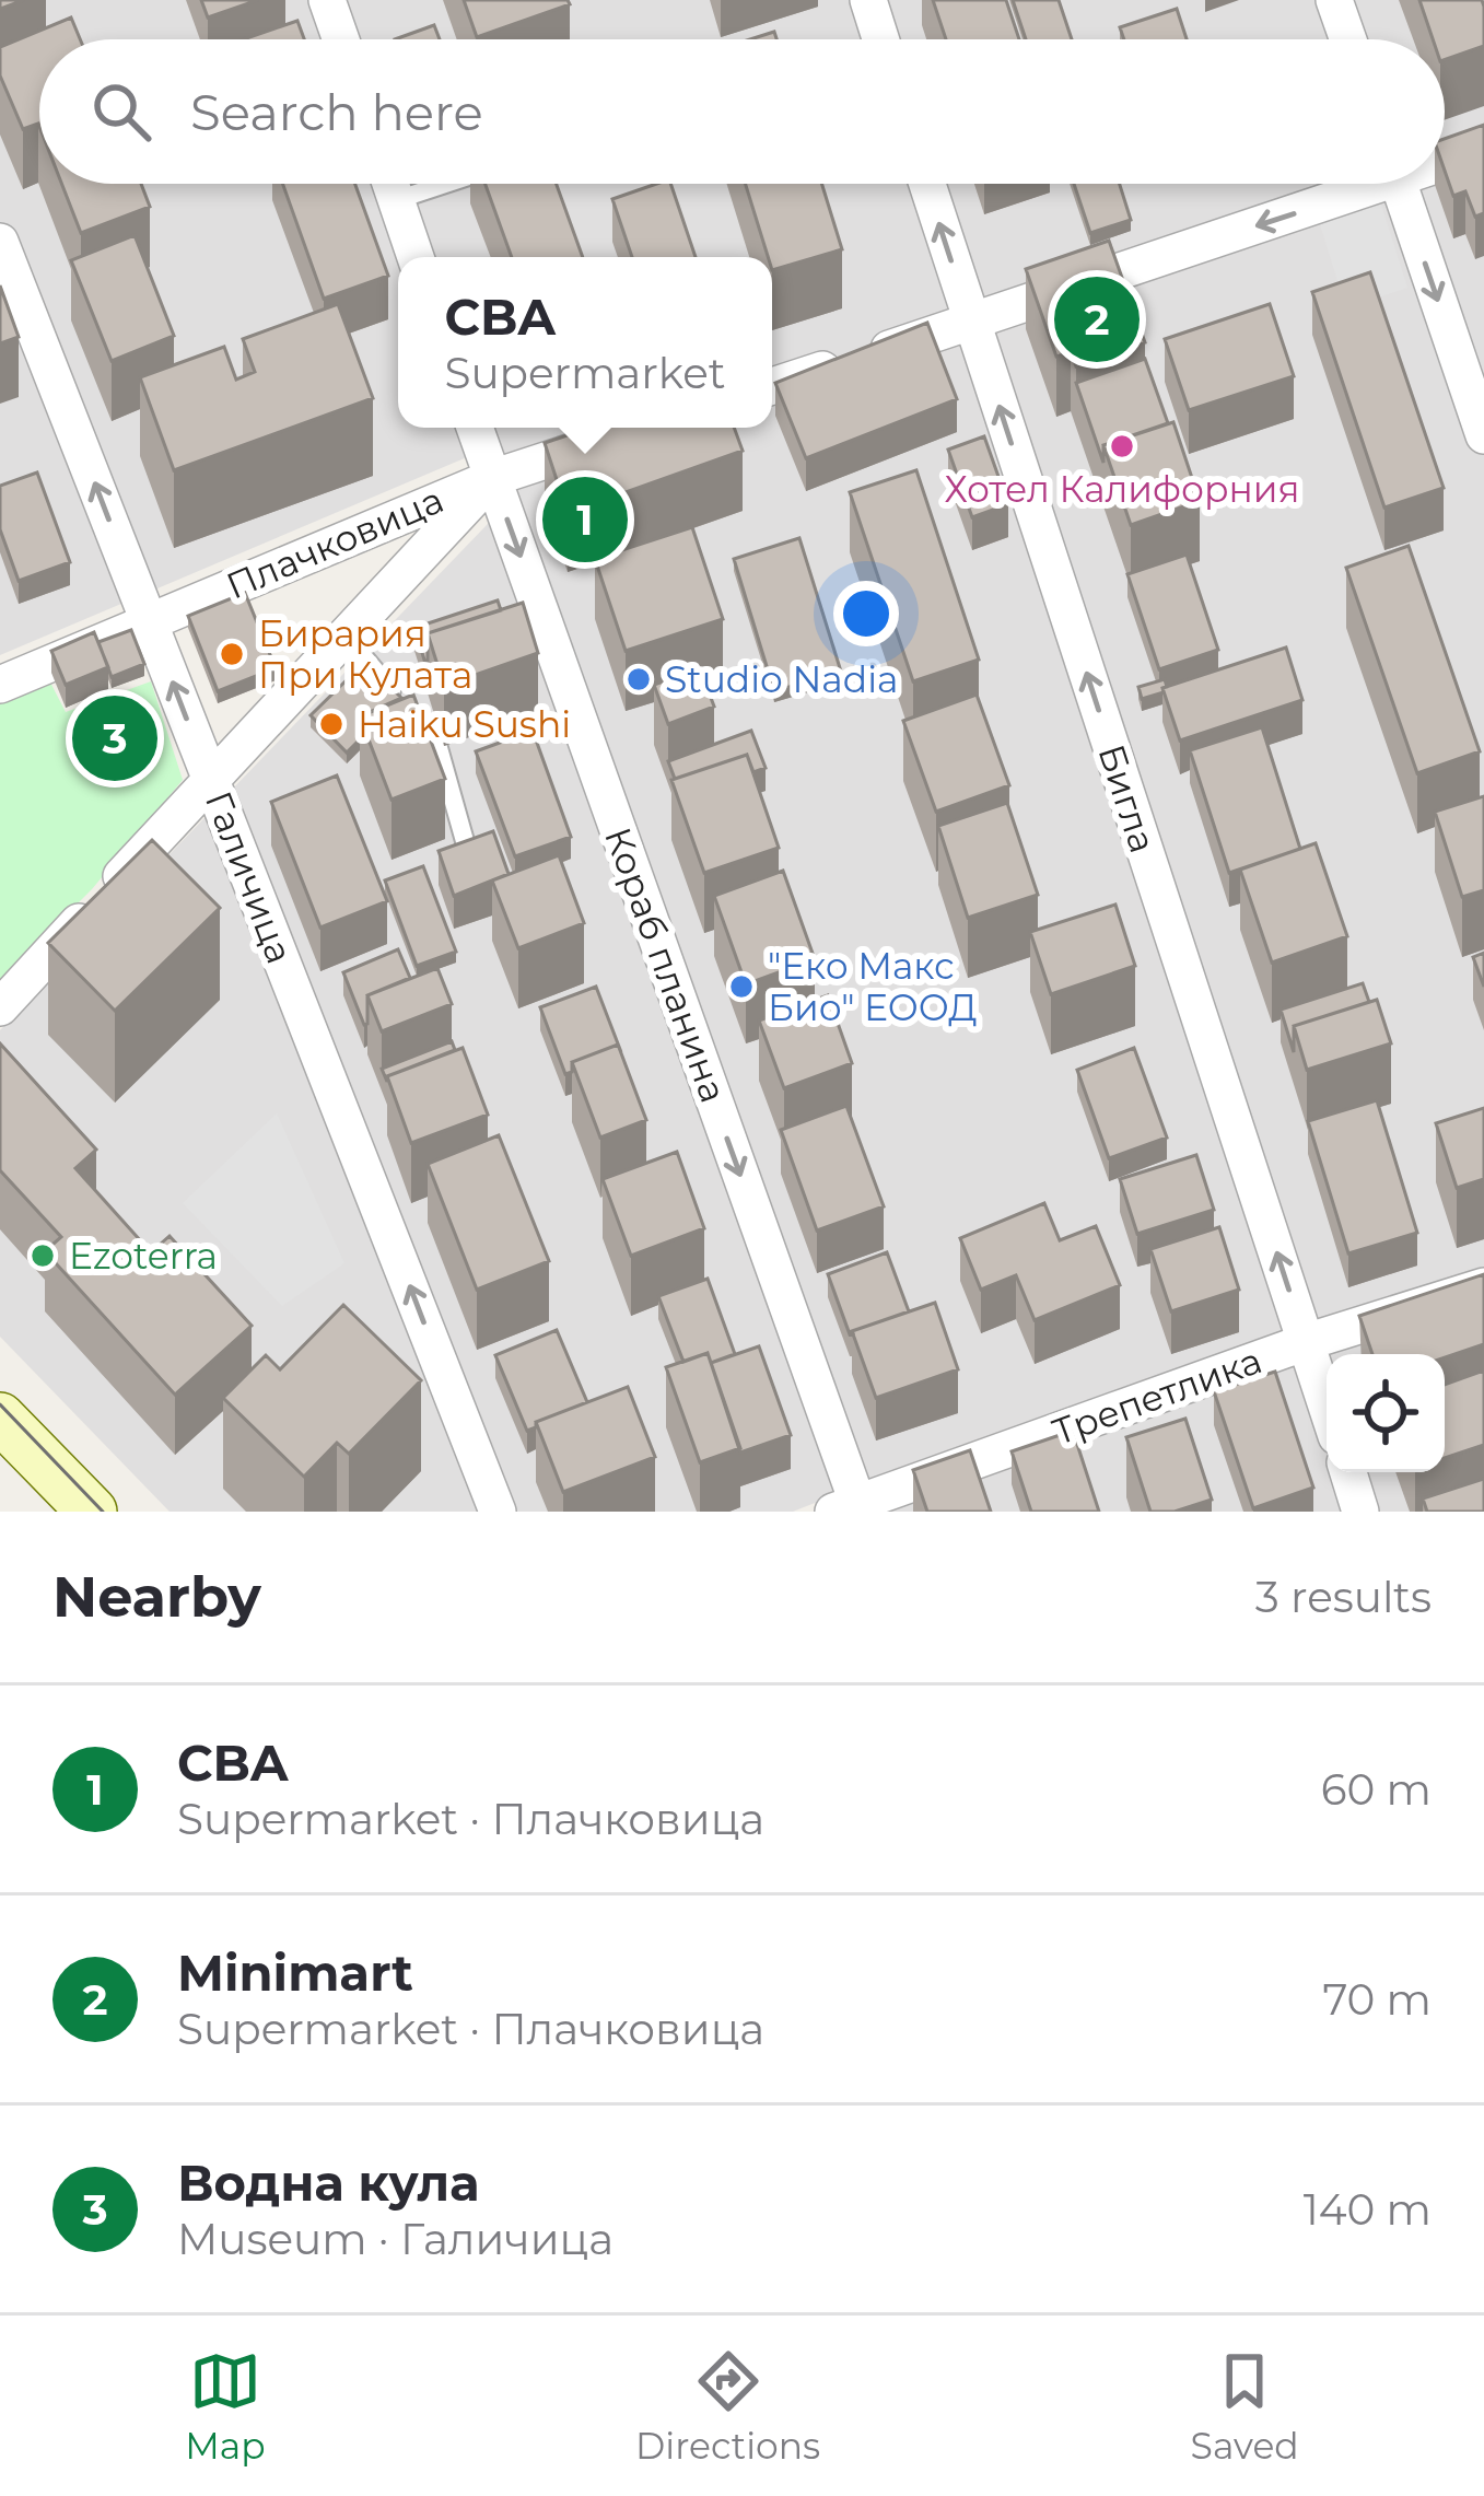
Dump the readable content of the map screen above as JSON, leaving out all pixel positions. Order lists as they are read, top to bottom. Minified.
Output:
{"streets":{"street":["Плачковица","Бигла","Галичица","Кораб планина","Трепетлика"]},"crossings":[["Плачковица","Галичица"],["Плачковица","Кораб планина"],["Бигла","Трепетлика"],["Кораб планина","Трепетлика"]],"one_way":["Бигла","Галичица","Кораб планина"],"places":["Хотел Калифорния","Бирария При Кулата","Studio Nadia","Haiku Sushi","\"Еко Макс Био\" ЕООД","Ezoterra"],"page":{"search":"Search here","popup":["CBA","Supermarket"],"pins":["2","1","3"],"heading":["Nearby","3 results"],"list":[{"mark":"1","name":"CBA","note":"Supermarket · Плачковица","value":"60 m"},{"mark":"2","name":"Minimart","note":"Supermarket · Плачковица","value":"70 m"},{"mark":"3","name":"Водна кула","note":"Museum · Галичица","value":"140 m"}],"nav":["Map","Directions","Saved"]}}
